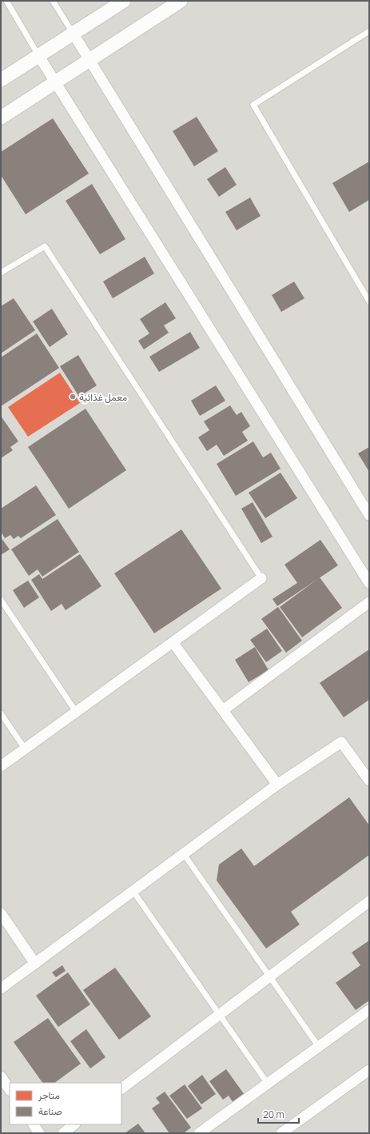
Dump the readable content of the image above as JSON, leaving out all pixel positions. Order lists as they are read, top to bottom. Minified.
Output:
{"places":["معمل غذائية"],"legend":["متاجر","صناعة"],"scale_bar":"20 m"}
